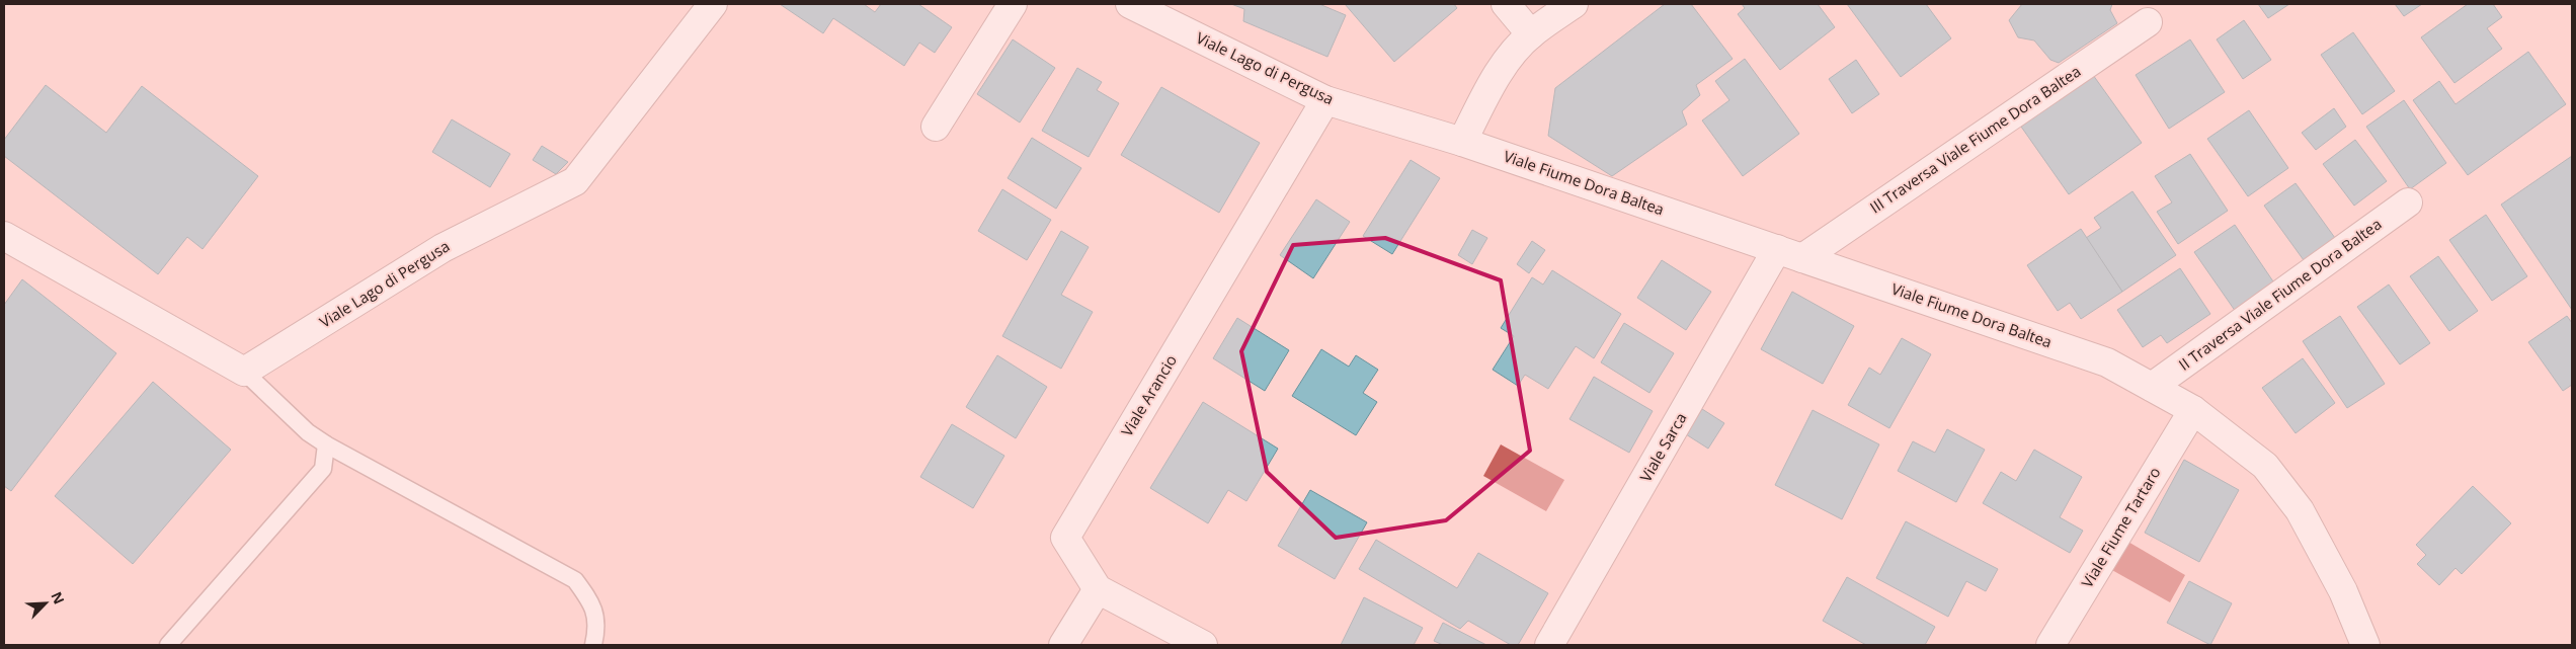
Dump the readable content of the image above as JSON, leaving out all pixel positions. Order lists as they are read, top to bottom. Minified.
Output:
{"streets":{"street":["Viale Lago di Pergusa","III Traversa Viale Fiume Dora Baltea","Viale Fiume Dora Baltea","II Traversa Viale Fiume Dora Baltea","Viale Arancio","Viale Sarca","Viale Fiume Tartaro"]},"crossings":[["Viale Lago di Pergusa","Viale Fiume Dora Baltea"],["Viale Lago di Pergusa","Viale Arancio"],["III Traversa Viale Fiume Dora Baltea","Viale Fiume Dora Baltea"],["Viale Fiume Dora Baltea","II Traversa Viale Fiume Dora Baltea"],["Viale Fiume Dora Baltea","Viale Sarca"],["Viale Fiume Dora Baltea","Viale Fiume Tartaro"]],"north":"top right"}
